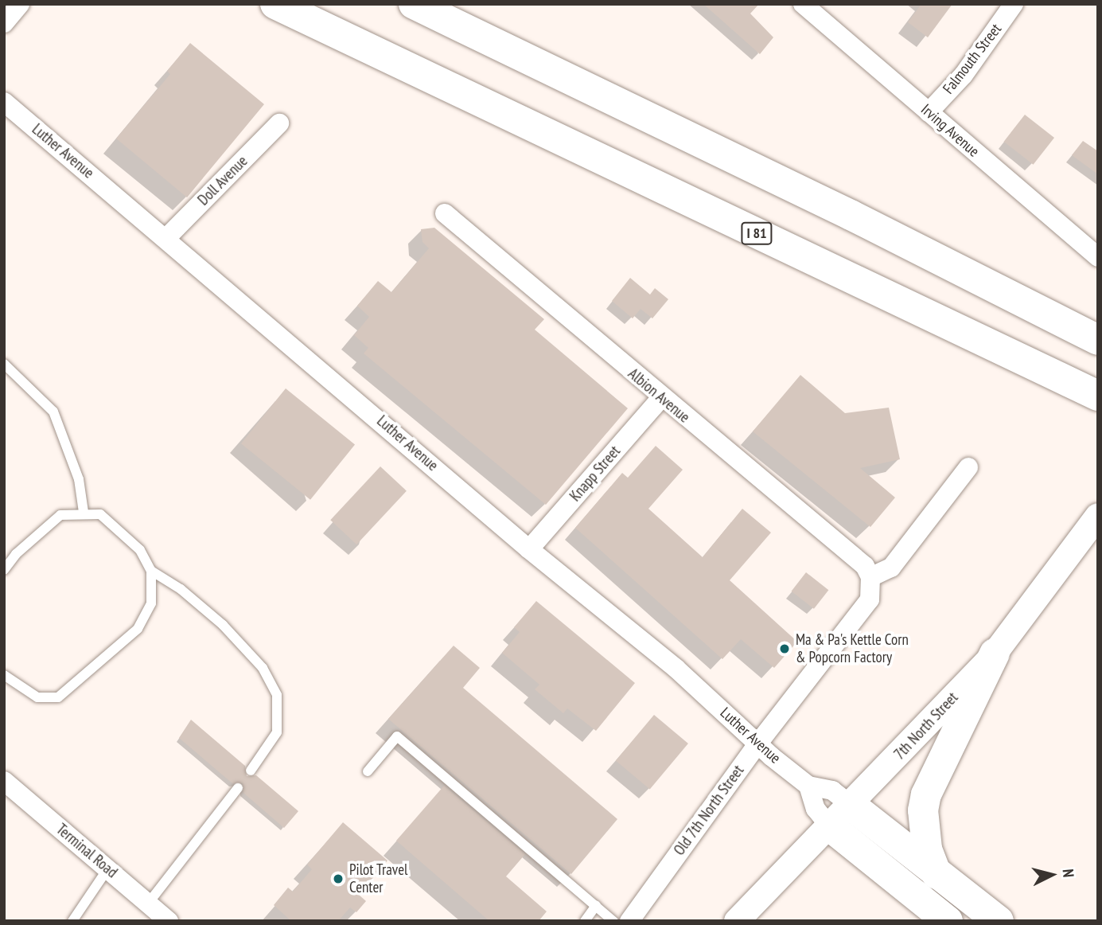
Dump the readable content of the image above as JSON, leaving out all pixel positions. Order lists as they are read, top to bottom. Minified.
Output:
{"streets":{"highway":["I 81"],"street":["Falmouth Street","Irving Avenue","Luther Avenue","Doll Avenue","Albion Avenue","Knapp Street","7th North Street","Old 7th North Street","Terminal Road"]},"crossings":[["Falmouth Street","Irving Avenue"],["Luther Avenue","Doll Avenue"],["Luther Avenue","Knapp Street"],["Luther Avenue","7th North Street"],["Luther Avenue","Old 7th North Street"],["Albion Avenue","Knapp Street"],["Albion Avenue","Old 7th North Street"]],"places":["Ma & Pa's Kettle Corn & Popcorn Factory","Pilot Travel Center"],"north":"right"}
